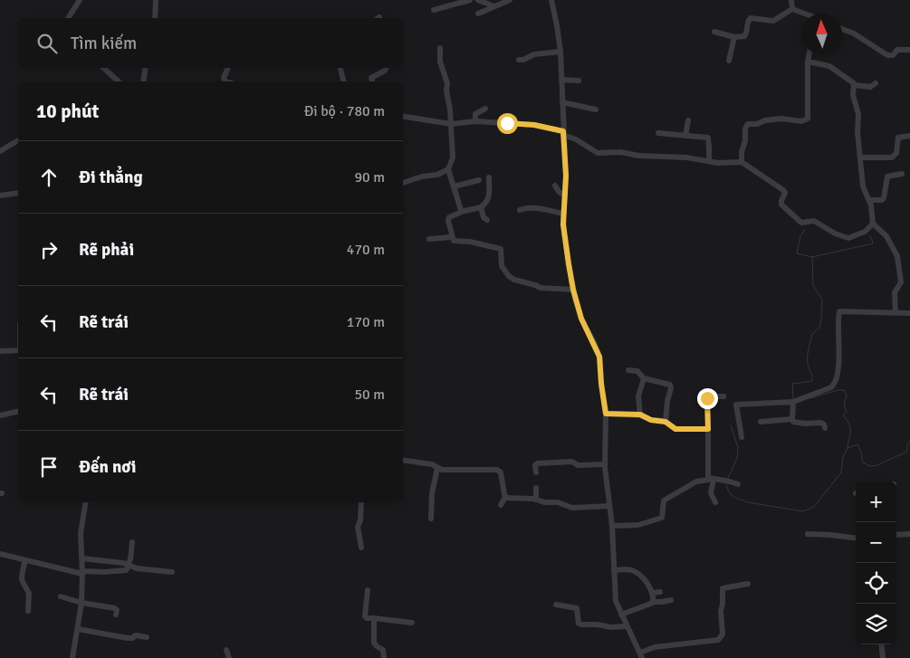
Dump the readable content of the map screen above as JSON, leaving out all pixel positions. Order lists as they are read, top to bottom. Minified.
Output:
{"north":"top","page":{"search":"Tìm kiếm","heading":["10 phút","Đi bộ · 780 m"],"list":[["Đi thẳng","90 m"],["Rẽ phải","470 m"],["Rẽ trái","170 m"],["Rẽ trái","50 m"],"Đến nơi"],"map_buttons":["+","−"]}}
